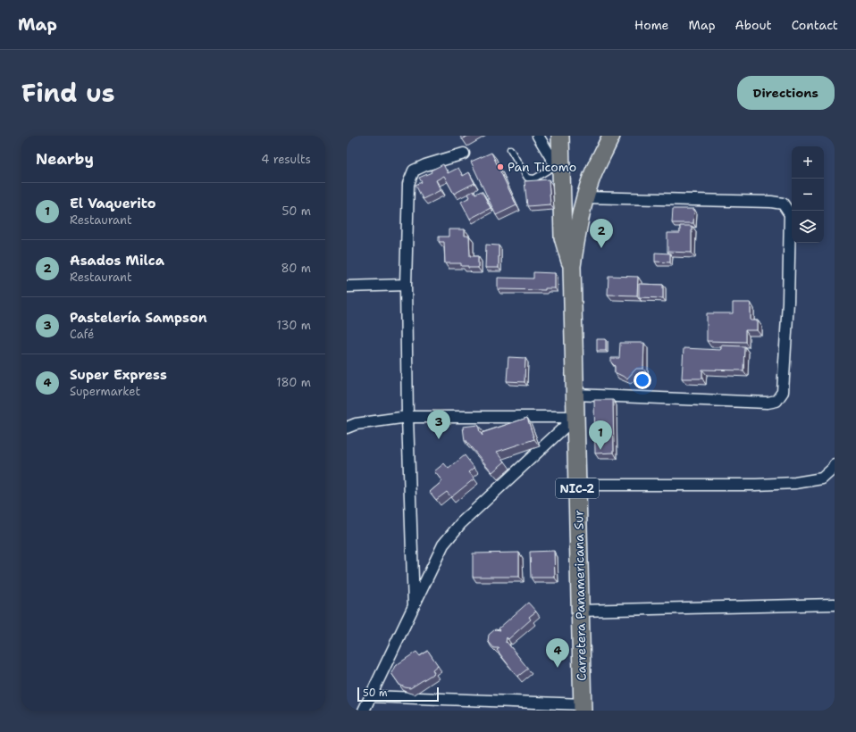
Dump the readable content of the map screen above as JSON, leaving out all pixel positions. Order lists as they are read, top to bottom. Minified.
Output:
{"streets":{"highway":["NIC-2","Carretera Panamericana Sur"]},"places":["Pan Ticomo"],"scale_bar":"50 m","page":{"header":"Map","nav":["Home","Map","About","Contact"],"title":"Find us","buttons":"Directions","heading":["Nearby","4 results"],"map_buttons":["+","−"],"list":[{"mark":"1","name":"El Vaquerito","note":"Restaurant","value":"50 m"},{"mark":"2","name":"Asados Milca","note":"Restaurant","value":"80 m"},{"mark":"3","name":"Pastelería Sampson","note":"Café","value":"130 m"},{"mark":"4","name":"Super Express","note":"Supermarket","value":"180 m"}],"pins":["2","3","1","4"],"scale":"50 m"}}
